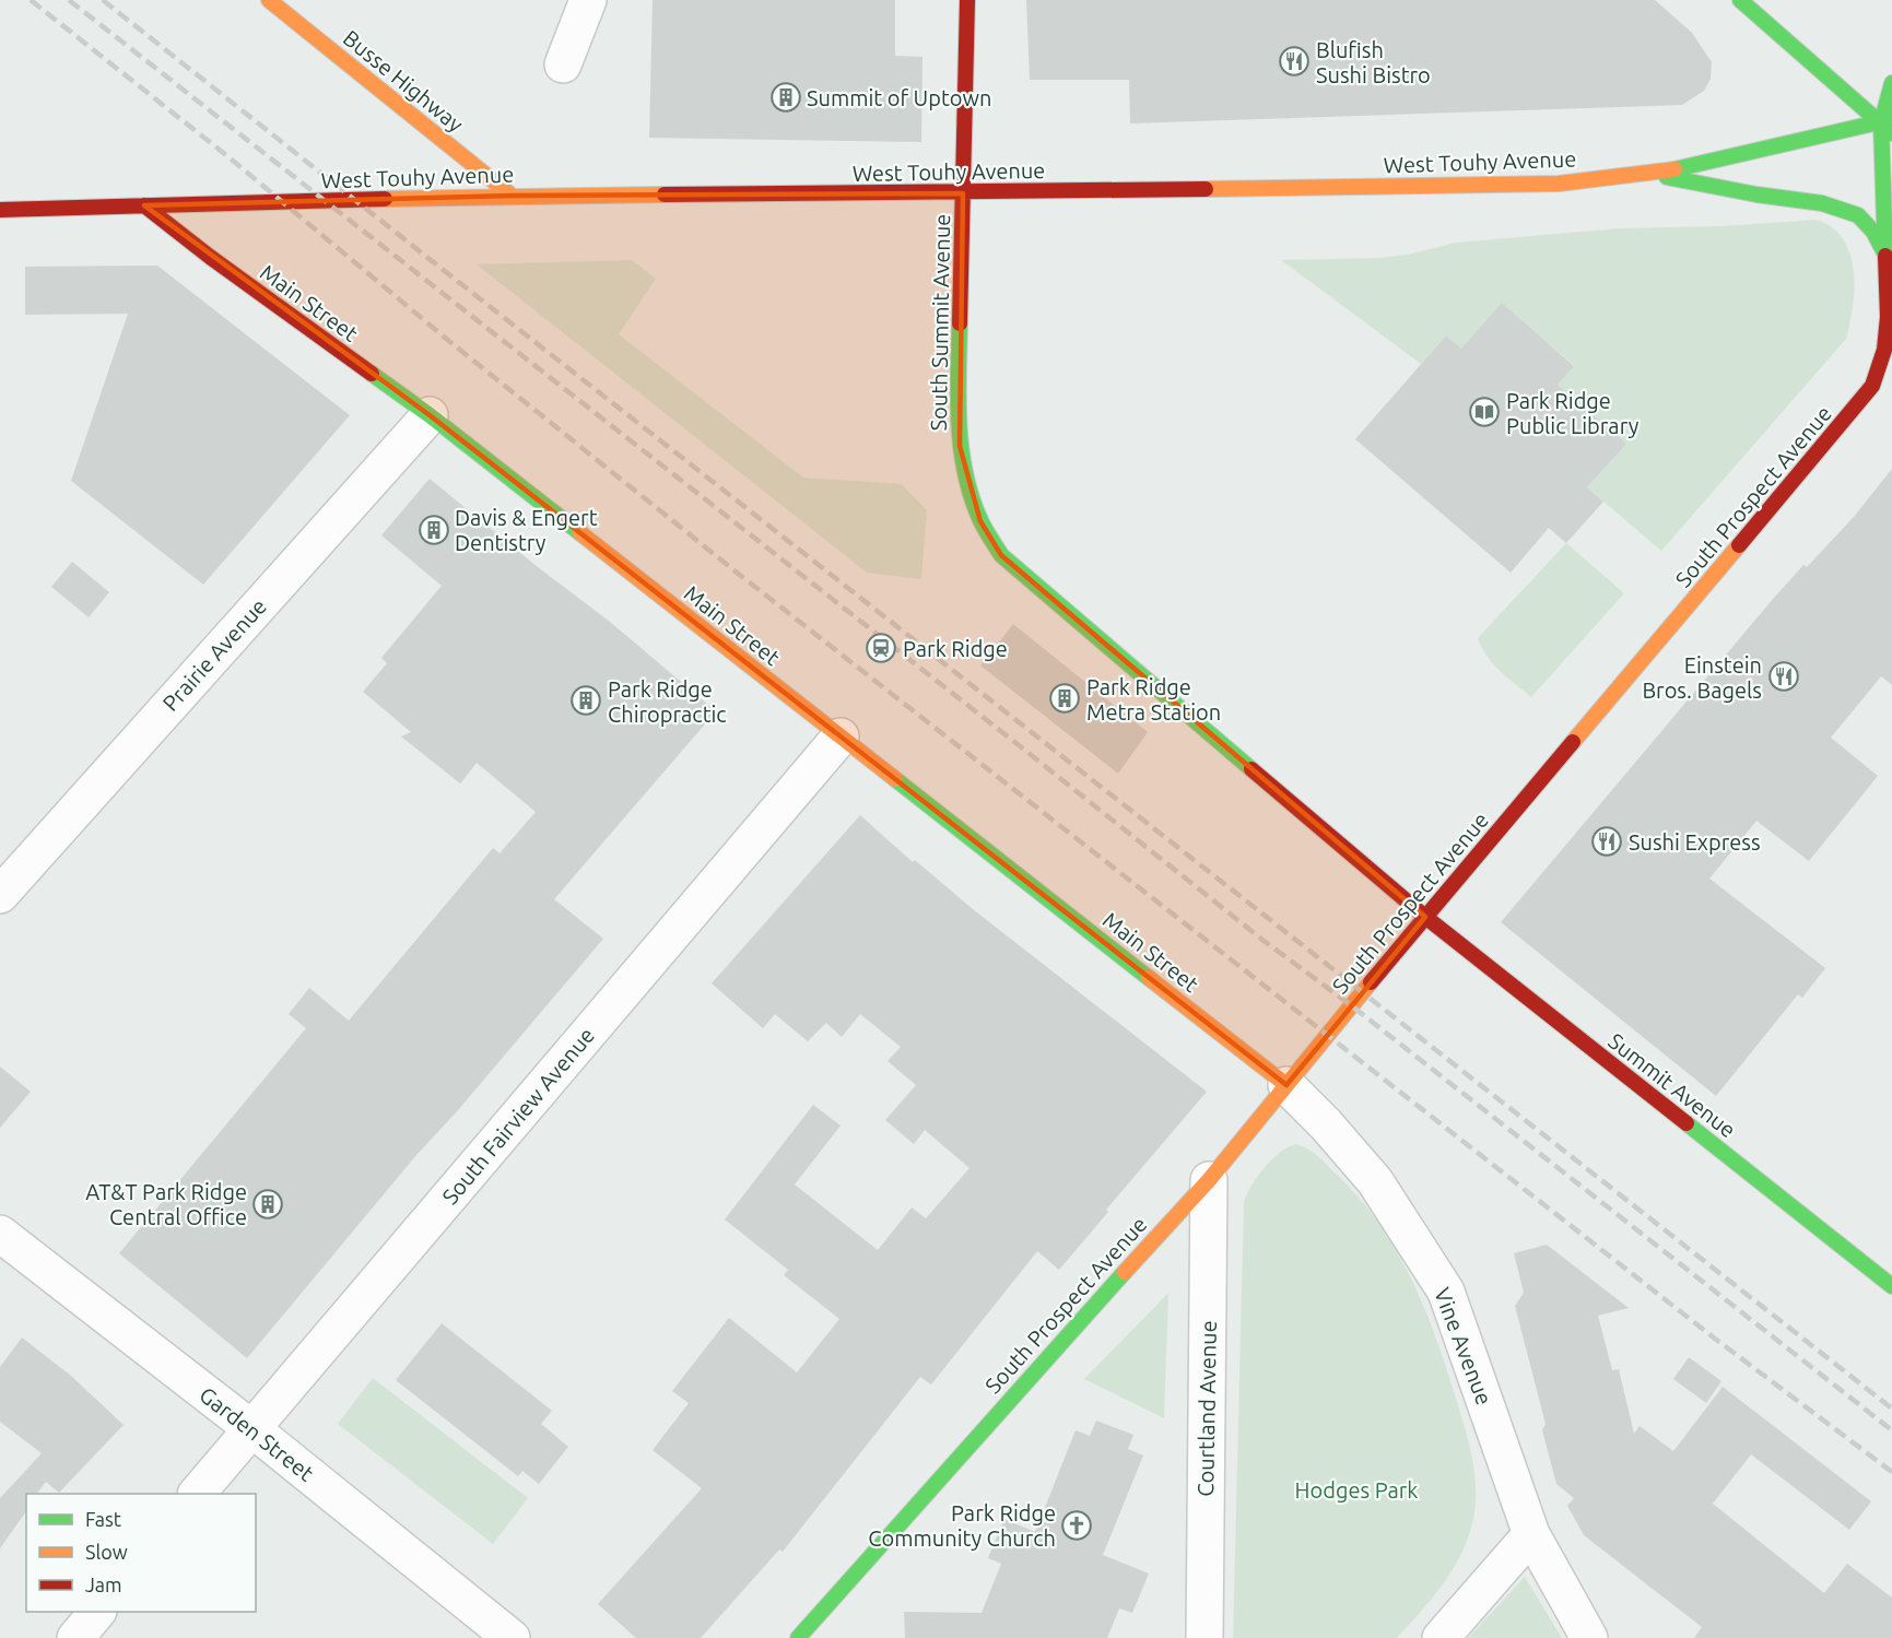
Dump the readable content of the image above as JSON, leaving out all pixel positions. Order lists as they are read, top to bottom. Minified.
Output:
{"streets":{"street":["Busse Highway","West Touhy Avenue","Main Street","South Summit Avenue","South Prospect Avenue","Prairie Avenue","Summit Avenue","South Fairview Avenue","Vine Avenue","Courtland Avenue","Garden Street"]},"crossings":[["Busse Highway","West Touhy Avenue"],["West Touhy Avenue","Main Street"],["West Touhy Avenue","South Summit Avenue"],["West Touhy Avenue","South Prospect Avenue"],["Main Street","South Prospect Avenue"],["Main Street","Prairie Avenue"],["Main Street","South Fairview Avenue"],["Main Street","Vine Avenue"],["South Summit Avenue","South Prospect Avenue"],["South Summit Avenue","Summit Avenue"],["South Prospect Avenue","Summit Avenue"],["South Prospect Avenue","Vine Avenue"],["South Prospect Avenue","Courtland Avenue"],["South Fairview Avenue","Garden Street"]],"parks":["Hodges Park"],"places":{"restaurant":["Blufish Sushi Bistro","Einstein Bros. Bagels","Sushi Express"],"building":["Summit of Uptown","Davis & Engert Dentistry","Park Ridge Metra Station","Park Ridge Chiropractic","AT&T Park Ridge Central Office"],"library":["Park Ridge Public Library"],"station":["Park Ridge"],"church":["Park Ridge Community Church"]},"legend":["Fast","Slow","Jam"]}
